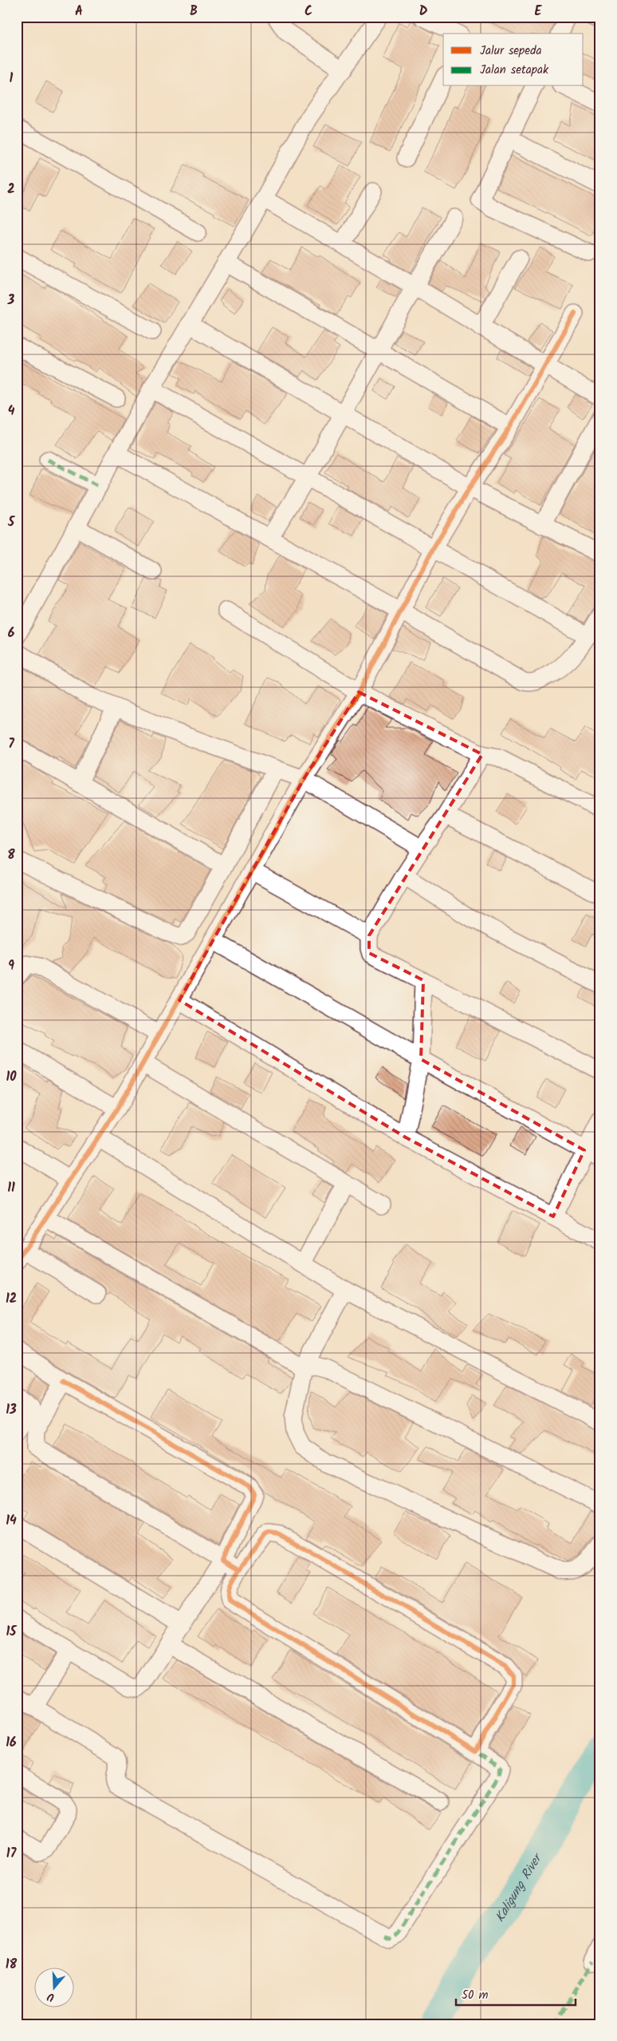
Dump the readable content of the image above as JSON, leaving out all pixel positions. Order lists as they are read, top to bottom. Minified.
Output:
{"water":["Kaligung River"],"legend":["Jalur sepeda","Jalan setapak"],"scale_bar":"50 m","north":"bottom","grid":{"columns":["A","B","C","D","E"],"rows":["1","2","3","4","5","6","7","8","9","10","11","12","13","14","15","16","17","18"]}}
